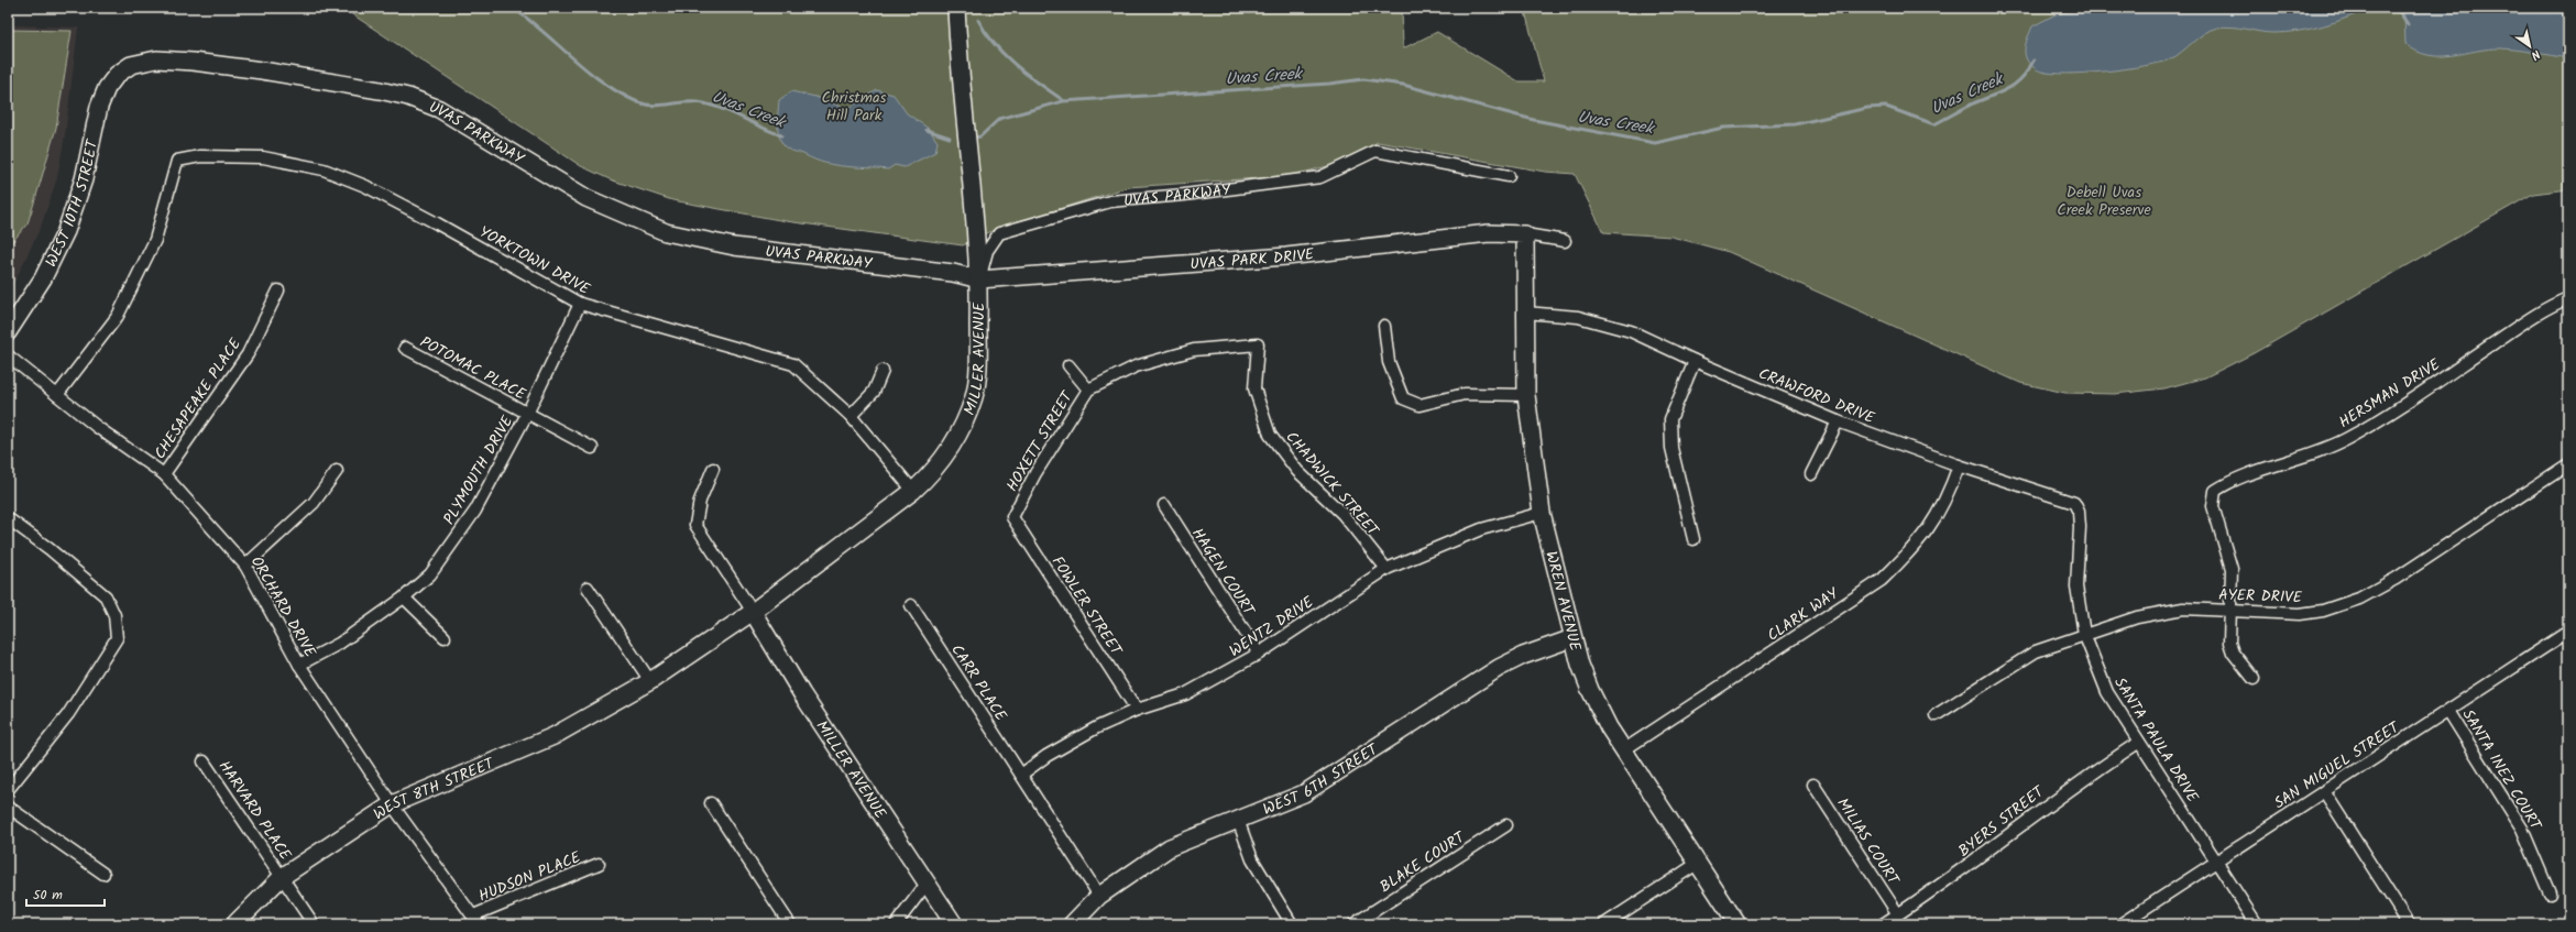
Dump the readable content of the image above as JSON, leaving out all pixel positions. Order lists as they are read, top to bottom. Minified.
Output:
{"streets":{"street":["UVAS PARKWAY","WEST 10TH STREET","UVAS PARK DRIVE","YORKTOWN DRIVE","MILLER AVENUE","POTOMAC PLACE","HERSMAN DRIVE","CRAWFORD DRIVE","CHESAPEAKE PLACE","HOXETT STREET","PLYMOUTH DRIVE","CHADWICK STREET","HAGEN COURT","AYER DRIVE","WREN AVENUE","FOWLER STREET","ORCHARD DRIVE","CLARK WAY","WENTZ DRIVE","CARR PLACE","SANTA PAULA DRIVE","SAN MIGUEL STREET","SANTA INEZ COURT","WEST 6TH STREET","WEST 8TH STREET","HARVARD PLACE","BYERS STREET","MILIAS COURT","BLAKE COURT","HUDSON PLACE"]},"crossings":[["UVAS PARKWAY","WEST 10TH STREET"],["UVAS PARKWAY","UVAS PARK DRIVE"],["UVAS PARKWAY","MILLER AVENUE"],["UVAS PARK DRIVE","MILLER AVENUE"],["UVAS PARK DRIVE","WREN AVENUE"],["YORKTOWN DRIVE","MILLER AVENUE"],["YORKTOWN DRIVE","PLYMOUTH DRIVE"],["YORKTOWN DRIVE","ORCHARD DRIVE"],["MILLER AVENUE","WEST 8TH STREET"],["POTOMAC PLACE","PLYMOUTH DRIVE"],["HERSMAN DRIVE","AYER DRIVE"],["CRAWFORD DRIVE","WREN AVENUE"],["CRAWFORD DRIVE","CLARK WAY"],["CRAWFORD DRIVE","SANTA PAULA DRIVE"],["CHESAPEAKE PLACE","ORCHARD DRIVE"],["HOXETT STREET","CHADWICK STREET"],["HOXETT STREET","FOWLER STREET"],["PLYMOUTH DRIVE","ORCHARD DRIVE"],["CHADWICK STREET","WENTZ DRIVE"],["HAGEN COURT","WENTZ DRIVE"],["AYER DRIVE","SANTA PAULA DRIVE"],["WREN AVENUE","CLARK WAY"],["WREN AVENUE","WENTZ DRIVE"],["WREN AVENUE","WEST 6TH STREET"],["FOWLER STREET","WENTZ DRIVE"],["ORCHARD DRIVE","WEST 8TH STREET"],["ORCHARD DRIVE","HUDSON PLACE"],["WENTZ DRIVE","CARR PLACE"],["CARR PLACE","WEST 6TH STREET"],["SANTA PAULA DRIVE","SAN MIGUEL STREET"],["SANTA PAULA DRIVE","BYERS STREET"],["SAN MIGUEL STREET","SANTA INEZ COURT"],["WEST 8TH STREET","HARVARD PLACE"],["BYERS STREET","MILIAS COURT"]],"water":["Uvas Creek"],"parks":["Christmas Hill Park","Debell Uvas Creek Preserve"],"scale_bar":"50 m","north":"bottom right"}
